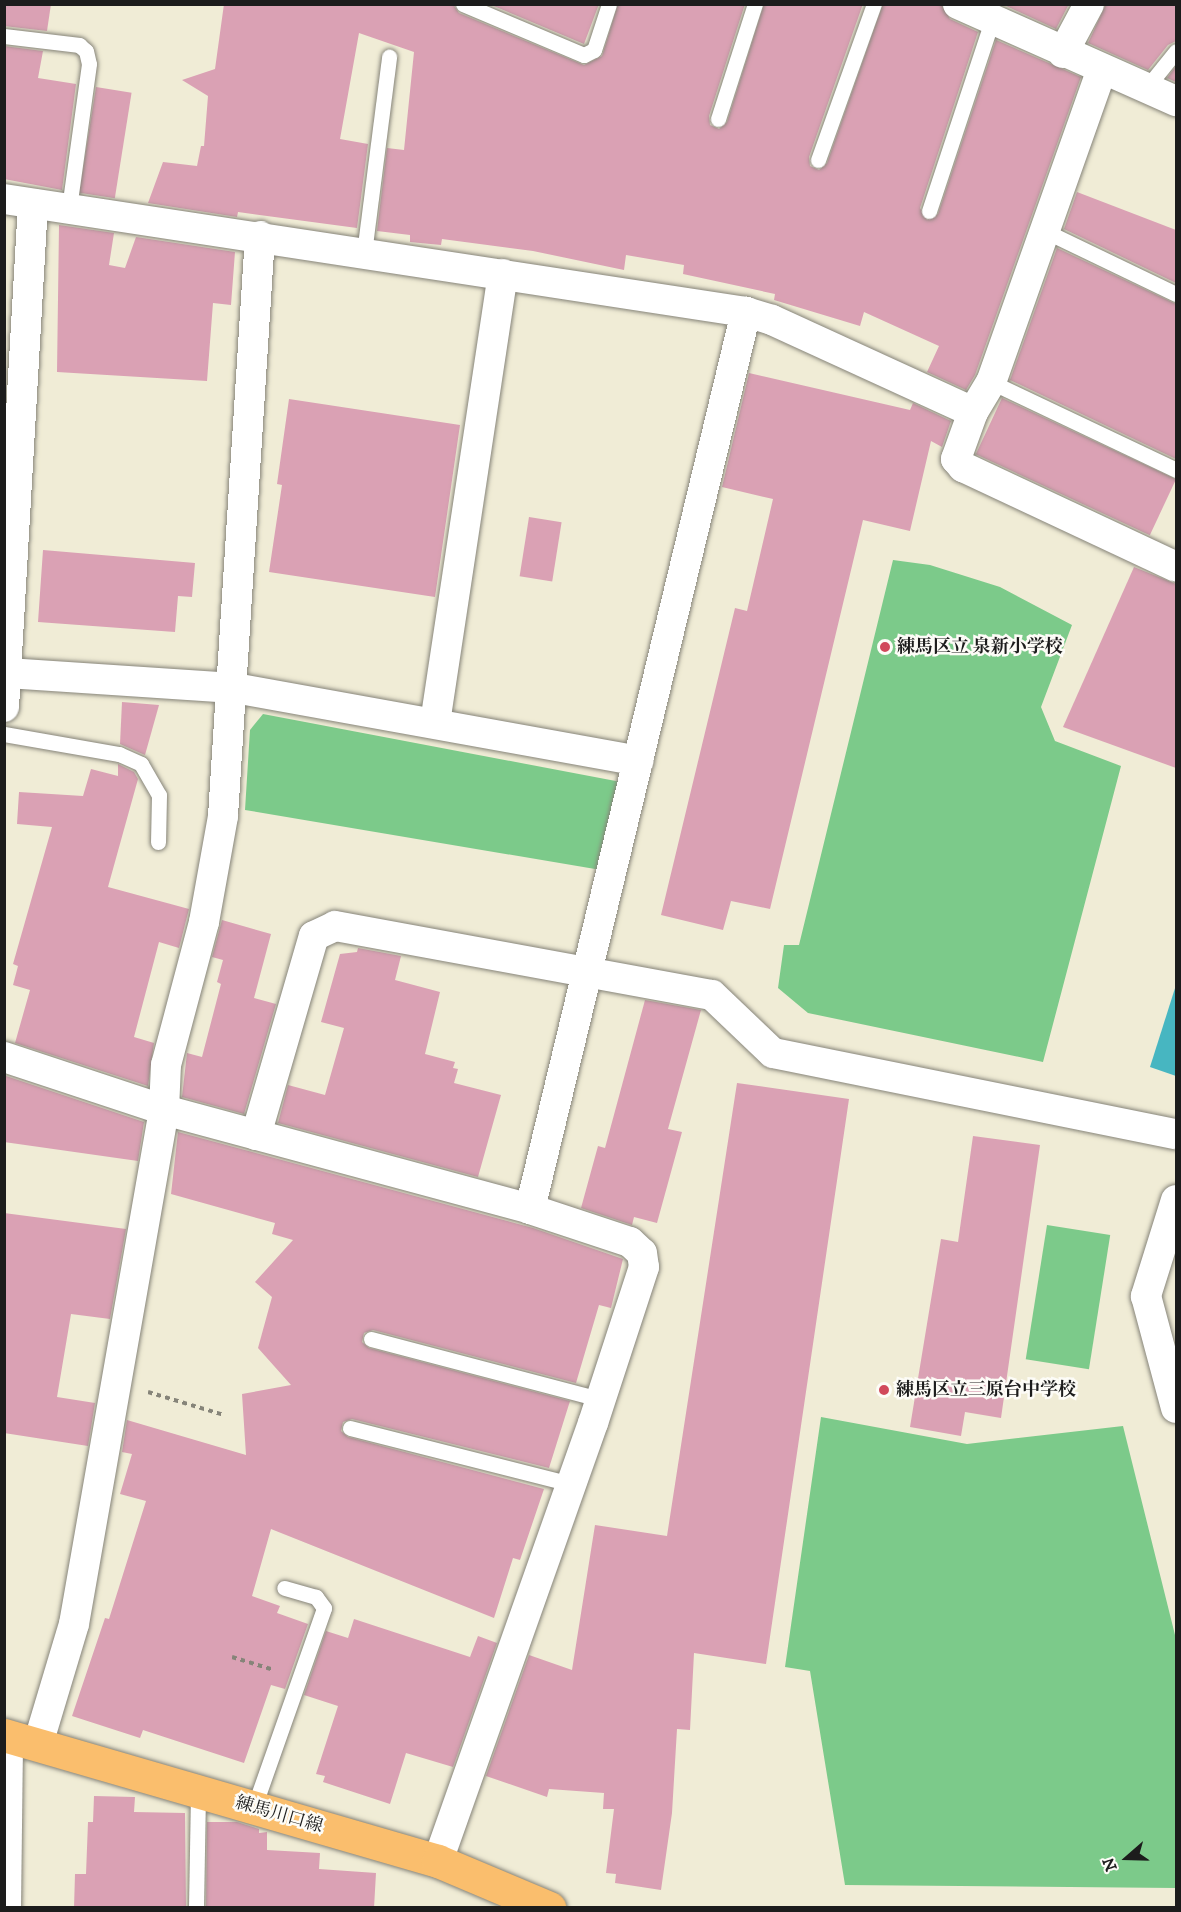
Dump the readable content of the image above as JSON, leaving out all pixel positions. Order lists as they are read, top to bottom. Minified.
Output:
{"streets":{"main road":["練馬川口線"]},"places":["練馬区立 泉新小学校","練馬区立三原台中学校"],"north":"left"}
